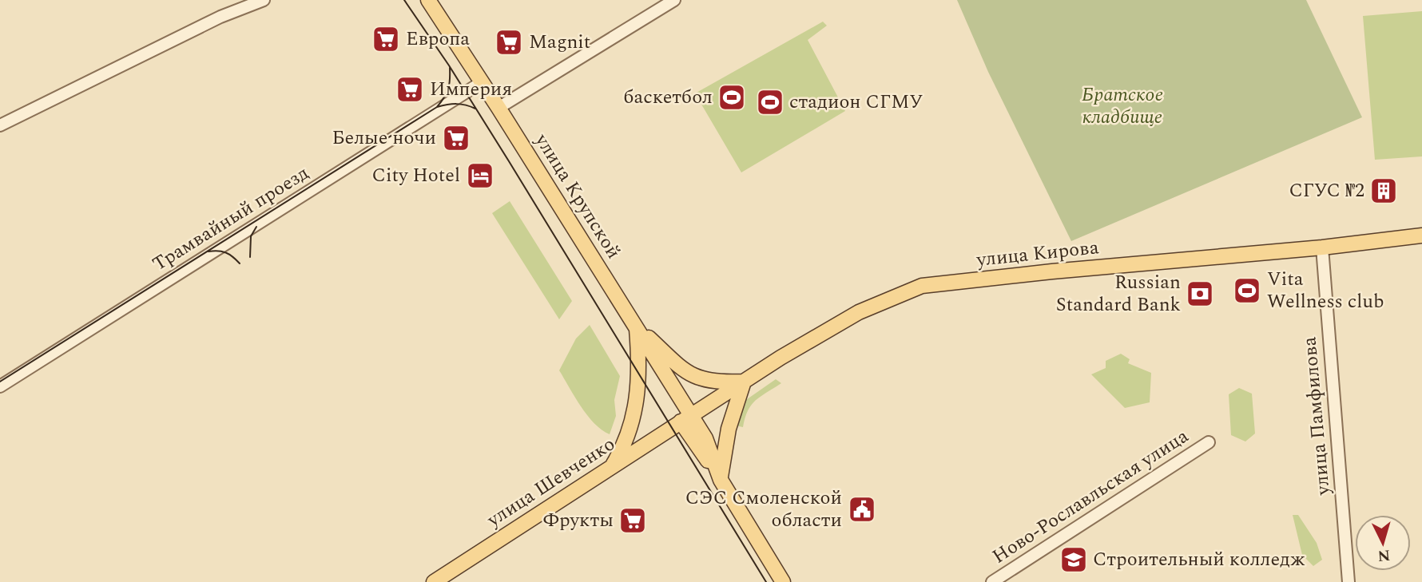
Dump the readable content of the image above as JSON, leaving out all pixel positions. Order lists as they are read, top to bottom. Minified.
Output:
{"streets":{"main road":["улица Крупской","улица Кирова","улица Шевченко"],"street":["Трамвайный проезд","улица Памфилова","Ново-Рославльская улица"]},"crossings":[["улица Крупской","Трамвайный проезд"],["улица Крупской","улица Кирова"],["улица Крупской","улица Шевченко"],["улица Кирова","улица Памфилова"],["улица Кирова","улица Шевченко"]],"parks":["Братское кладбище"],"places":{"supermarket":["Европа","Magnit","Империя","Белые ночи","Фрукты"],"sports":["баскетбол","стадион СГМУ","Vita Wellness club"],"hotel":["City Hotel"],"building":["СГУС №2"],"bank":["Russian Standard Bank"],"public building":["СЭС Смоленской области"],"school or university":["Строительный колледж"]},"north":"bottom"}
